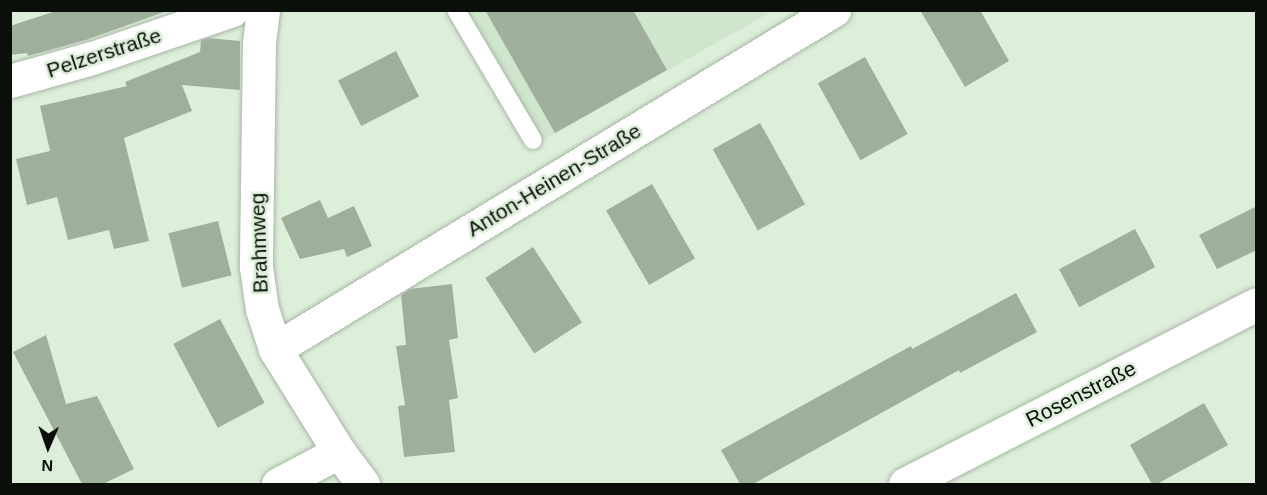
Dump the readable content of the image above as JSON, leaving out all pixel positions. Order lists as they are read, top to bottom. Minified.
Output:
{"streets":{"street":["Pelzerstraße","Anton-Heinen-Straße","Brahmweg","Rosenstraße"]},"crossings":[["Anton-Heinen-Straße","Brahmweg"]],"north":"bottom"}
